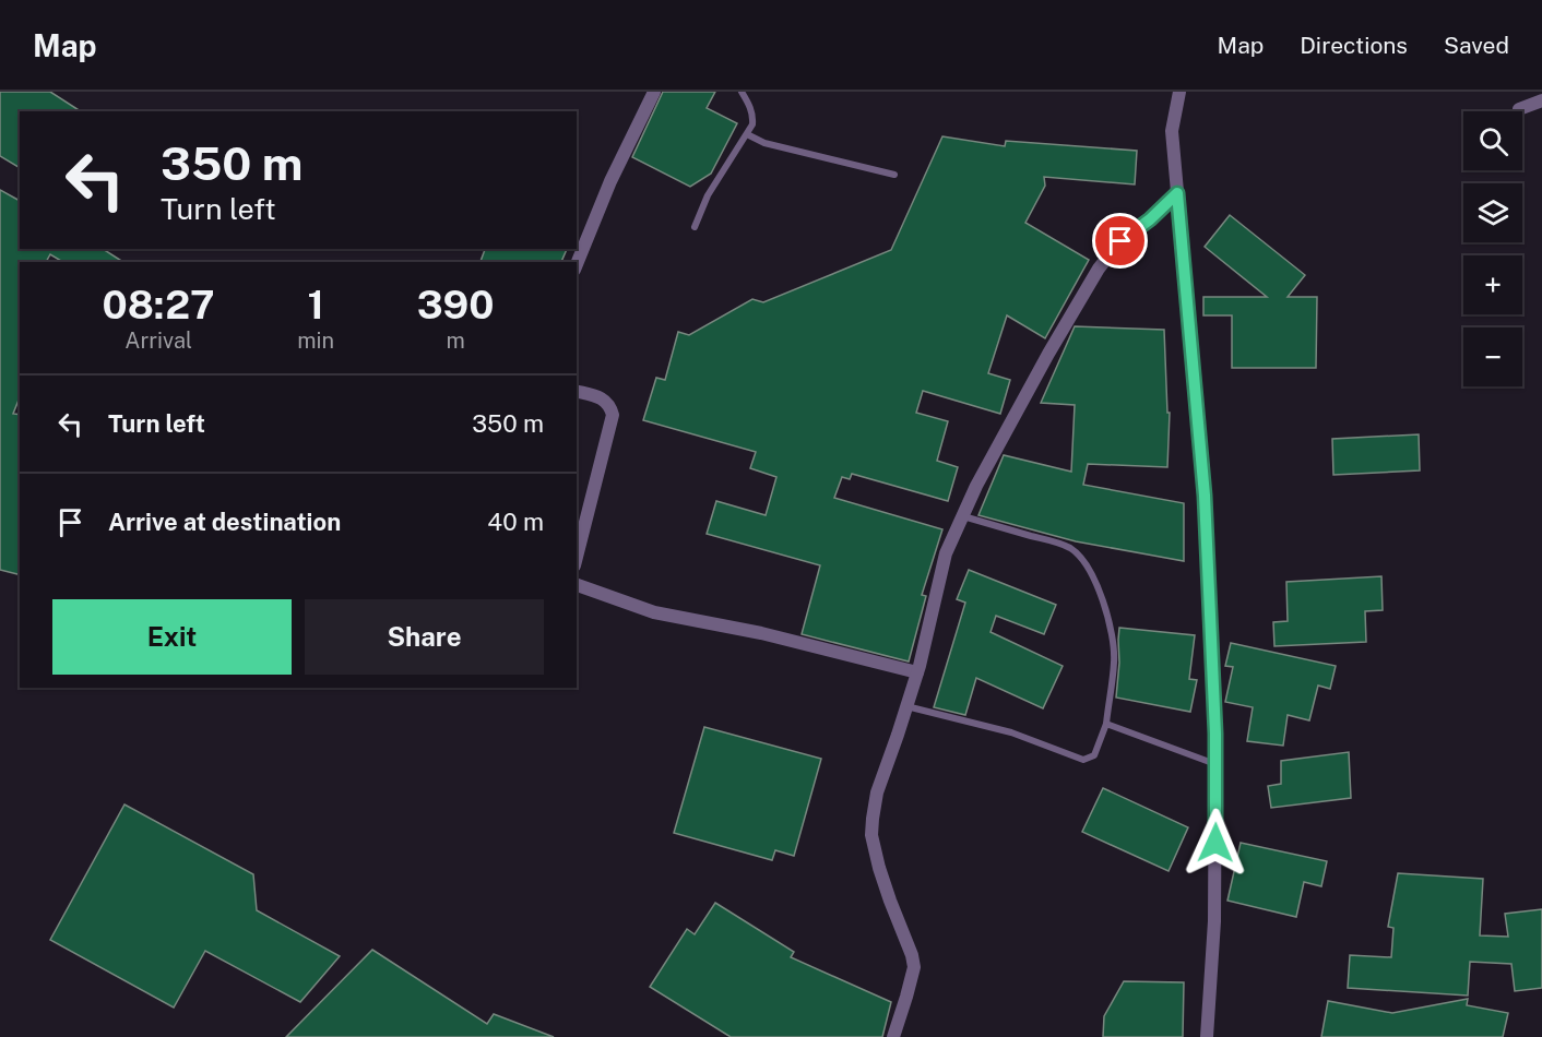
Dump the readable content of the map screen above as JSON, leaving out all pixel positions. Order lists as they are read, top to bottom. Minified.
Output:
{"page":{"header":"Map","nav":["Map","Directions","Saved"],"map_buttons":["+","−"],"turn":["350 m","Turn left"],"eta":["08:27","Arrival","1","min","390","m"],"list":[{"name":"Turn left","value":"350 m"},{"name":"Arrive at destination","value":"40 m"}],"buttons":["Exit","Share"]}}
